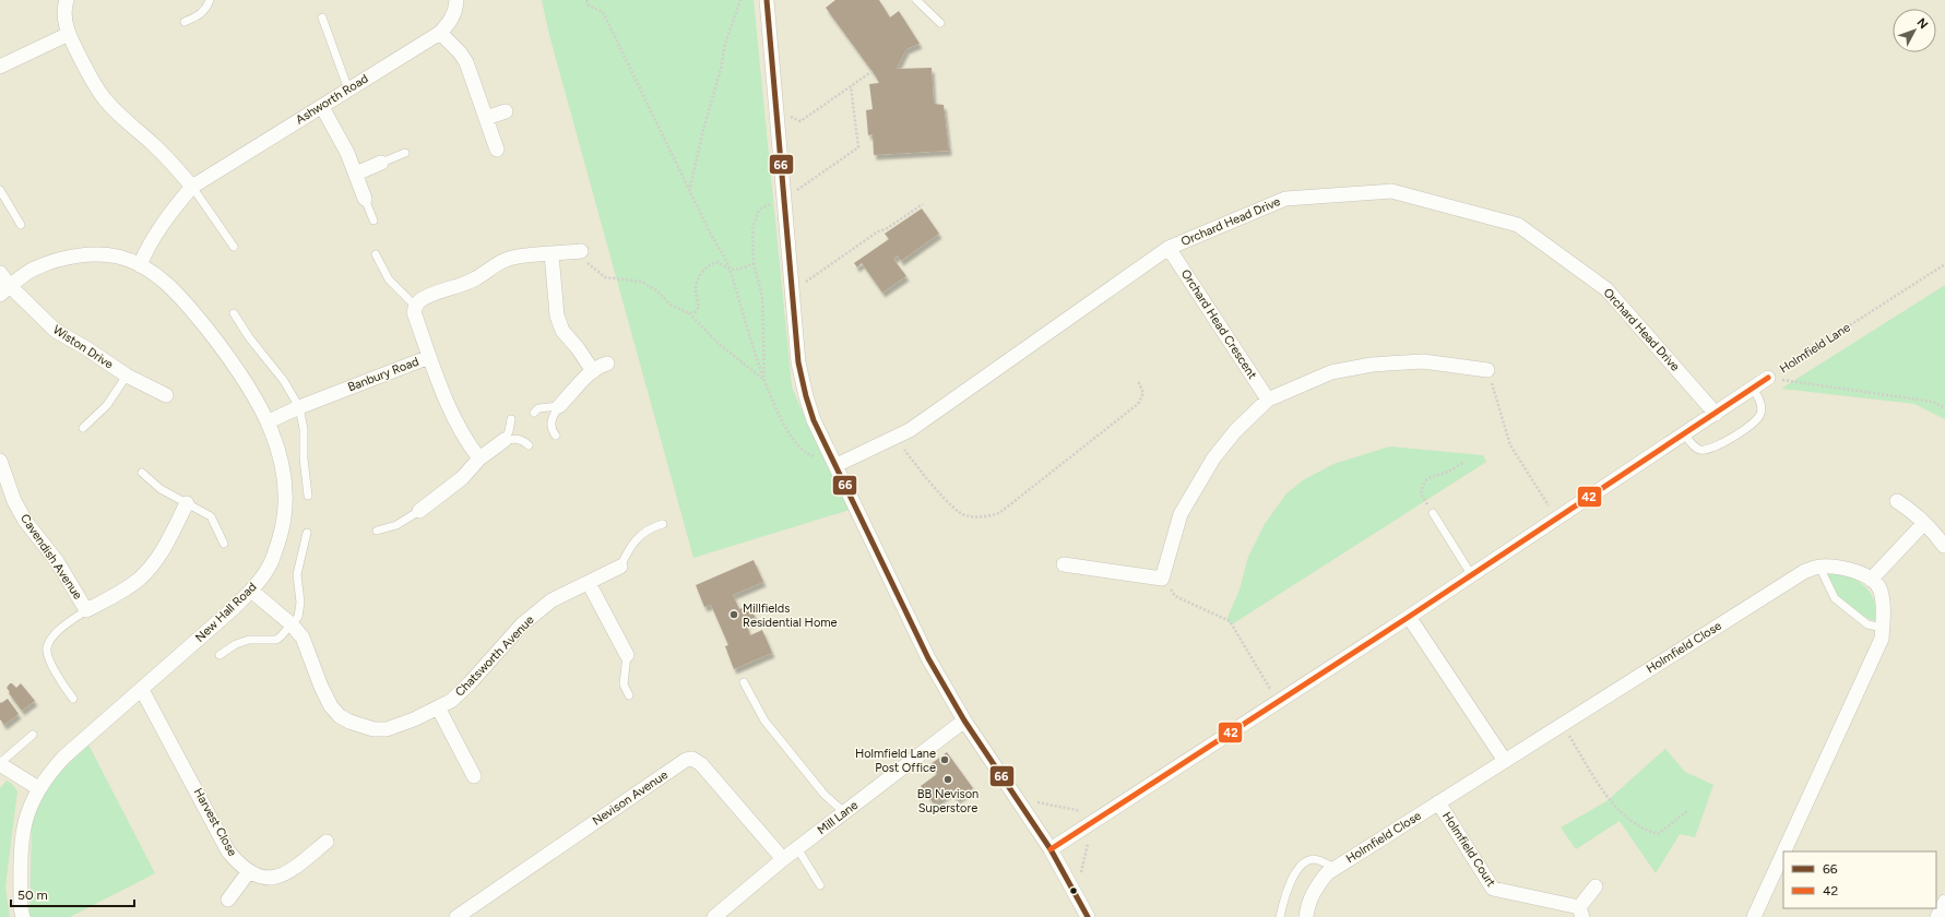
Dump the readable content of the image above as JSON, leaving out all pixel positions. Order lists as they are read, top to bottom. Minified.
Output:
{"streets":{"street":["Ashworth Road","Orchard Head Drive","Orchard Head Crescent","Wiston Drive","Holmfield Lane","Banbury Road","Cavendish Avenue","New Hall Road","Holmfield Close","Chatsworth Avenue","Nevison Avenue","Mill Lane","Harvest Close","Holmfield Court"]},"crossings":[["Ashworth Road","New Hall Road"],["Orchard Head Drive","Orchard Head Crescent"],["Orchard Head Drive","Holmfield Lane"],["Wiston Drive","New Hall Road"],["Banbury Road","New Hall Road"],["New Hall Road","Chatsworth Avenue"],["New Hall Road","Harvest Close"],["Holmfield Close","Holmfield Court"],["Nevison Avenue","Mill Lane"]],"places":["Millfields Residential Home","Holmfield Lane Post Office","BB Nevison Superstore"],"lines":["transit line 66","transit line 42"],"legend":["66","42"],"scale_bar":"50 m","north":"top right"}
